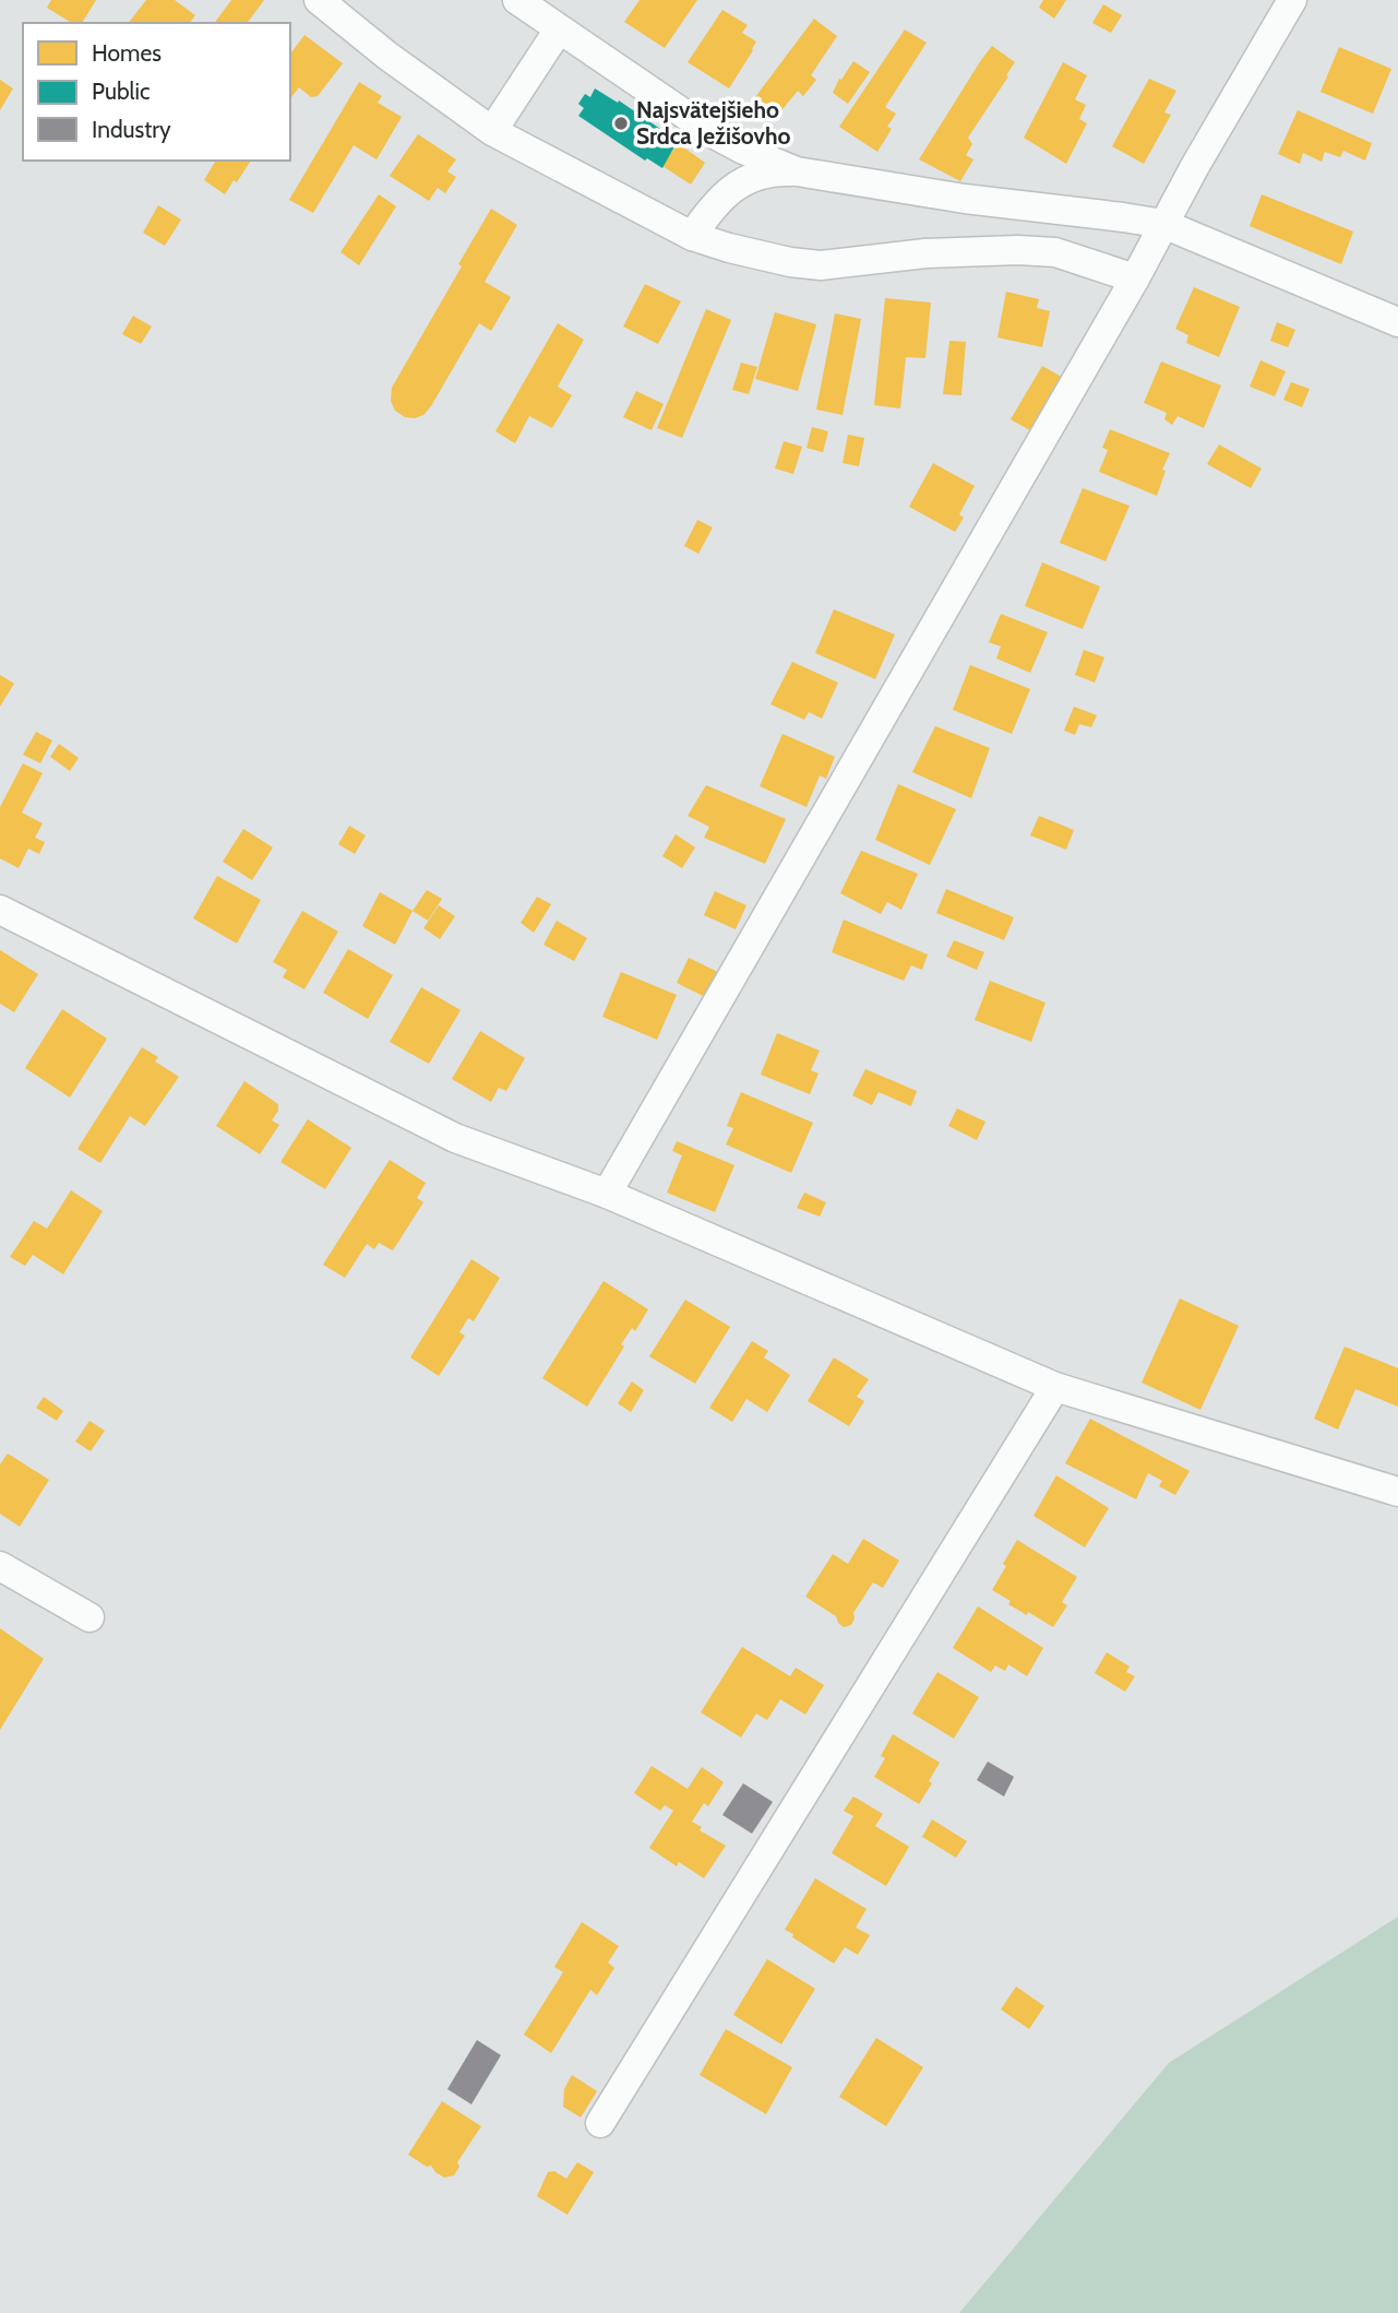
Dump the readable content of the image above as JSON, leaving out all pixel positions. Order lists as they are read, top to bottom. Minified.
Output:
{"places":["Najsvätejšieho Srdca Ježišovho"],"legend":["Homes","Public","Industry"]}
